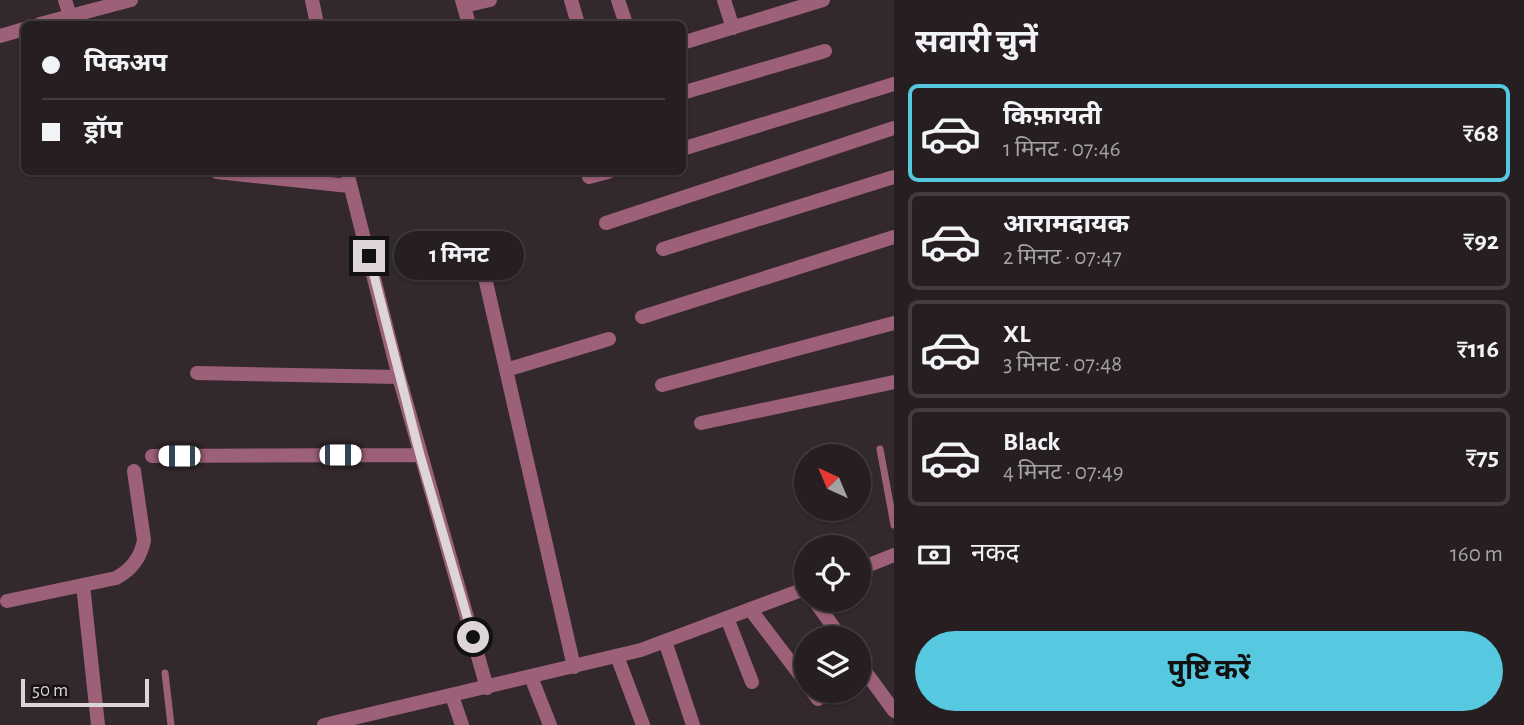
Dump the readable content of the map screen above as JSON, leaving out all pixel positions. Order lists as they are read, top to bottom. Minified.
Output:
{"scale_bar":"50 m","north":"top left","page":{"heading":"सवारी चुनें","banner":["पिकअप","ड्रॉप"],"list":[{"name":"किफ़ायती","note":"1 मिनट · 07:46","value":"₹68"},{"name":"आरामदायक","note":"2 मिनट · 07:47","value":"₹92"},{"name":"XL","note":"3 मिनट · 07:48","value":"₹116"},{"name":"Black","note":"4 मिनट · 07:49","value":"₹75"}],"bubble":"1 मिनट","pay":["नकद","160 m"],"buttons":"पुष्टि करें","scale":"50 m"}}
